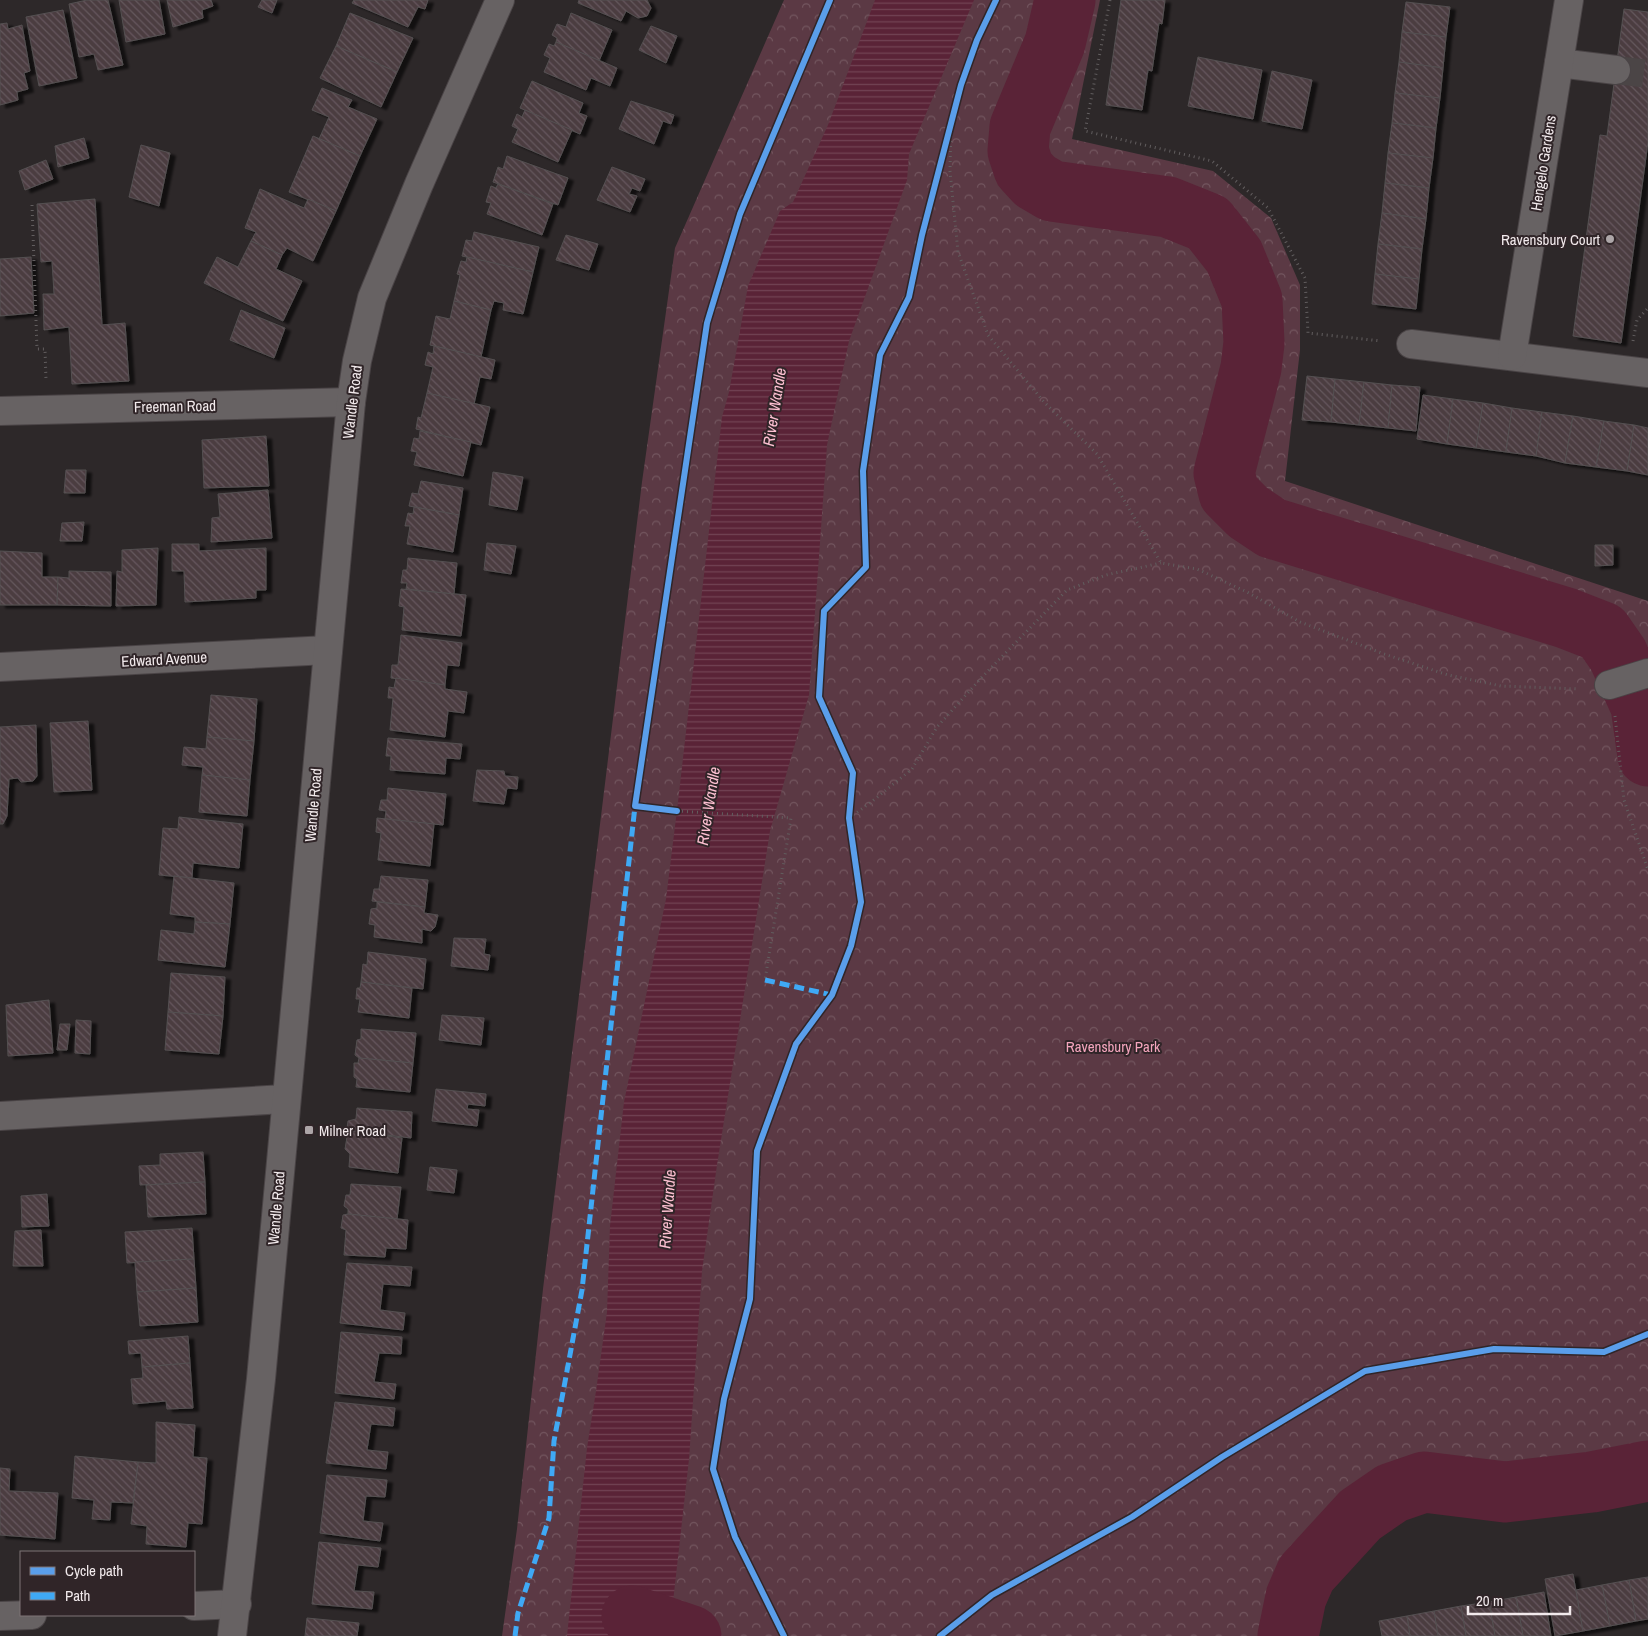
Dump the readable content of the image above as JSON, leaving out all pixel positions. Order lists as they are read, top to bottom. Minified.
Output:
{"streets":{"street":["Hengelo Gardens","Wandle Road","Freeman Road","Edward Avenue"]},"crossings":[["Wandle Road","Freeman Road"],["Wandle Road","Edward Avenue"]],"water":["River Wandle"],"parks":["Ravensbury Park"],"places":{"other":["Ravensbury Court"],"transit":["Milner Road"]},"legend":["Cycle path","Path"],"scale_bar":"20 m"}
